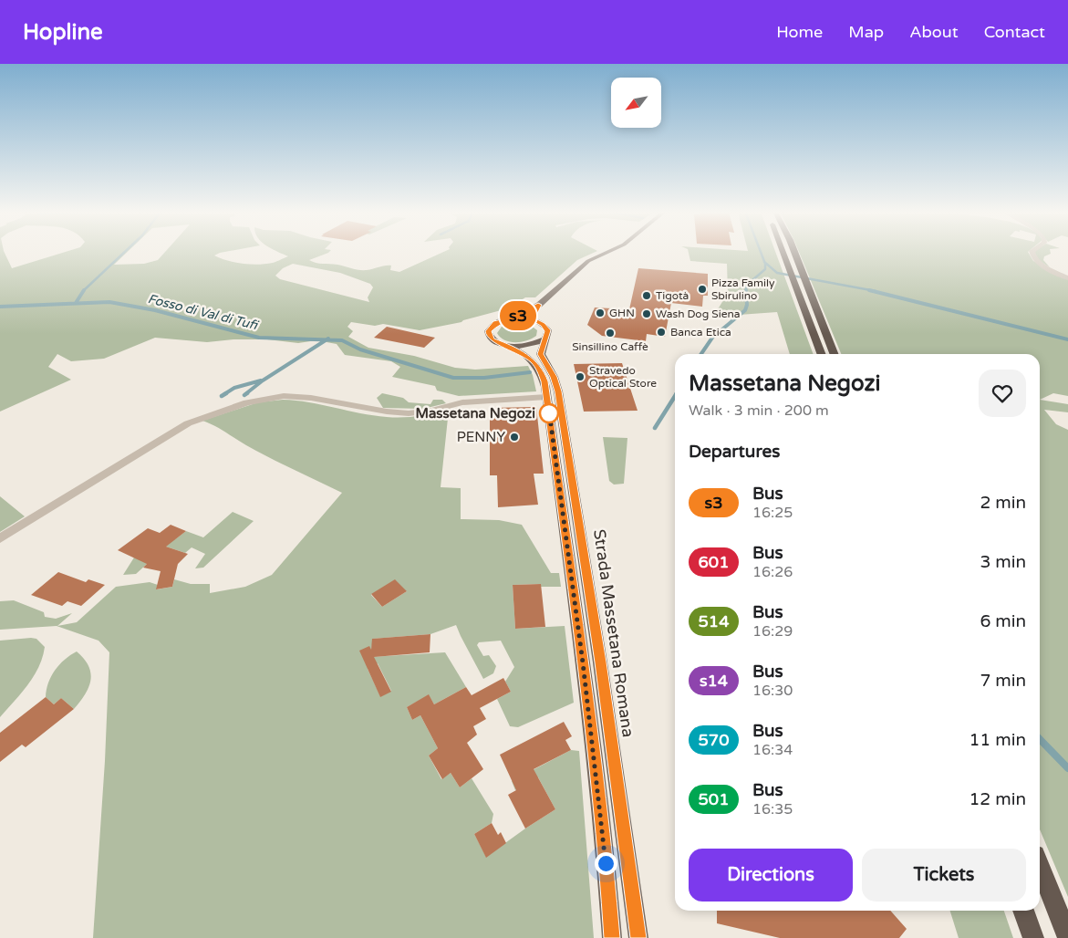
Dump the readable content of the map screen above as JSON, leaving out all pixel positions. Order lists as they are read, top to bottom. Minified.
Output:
{"streets":{"main road":["Strada Massetana Romana"]},"water":["Fosso di Val di Tufi"],"places":["Pizza Family Sbirulino","Tigotà","GHN","Wash Dog Siena","Banca Etica","Sinsillino Caffè","Stravedo Optical Store","Massetana Negozi","PENNY"],"lines":["bus line s3"],"north":"bottom left","page":{"header":"Hopline","nav":["Home","Map","About","Contact"],"on_map":"s3","heading":[["Massetana Negozi","Walk · 3 min · 200 m"],"Departures"],"list":[{"mark":"s3","name":"Bus","note":"16:25","value":"2 min"},{"mark":"601","name":"Bus","note":"16:26","value":"3 min"},{"mark":"514","name":"Bus","note":"16:29","value":"6 min"},{"mark":"s14","name":"Bus","note":"16:30","value":"7 min"},{"mark":"570","name":"Bus","note":"16:34","value":"11 min"},{"mark":"501","name":"Bus","note":"16:35","value":"12 min"}],"buttons":["Directions","Tickets"]}}
